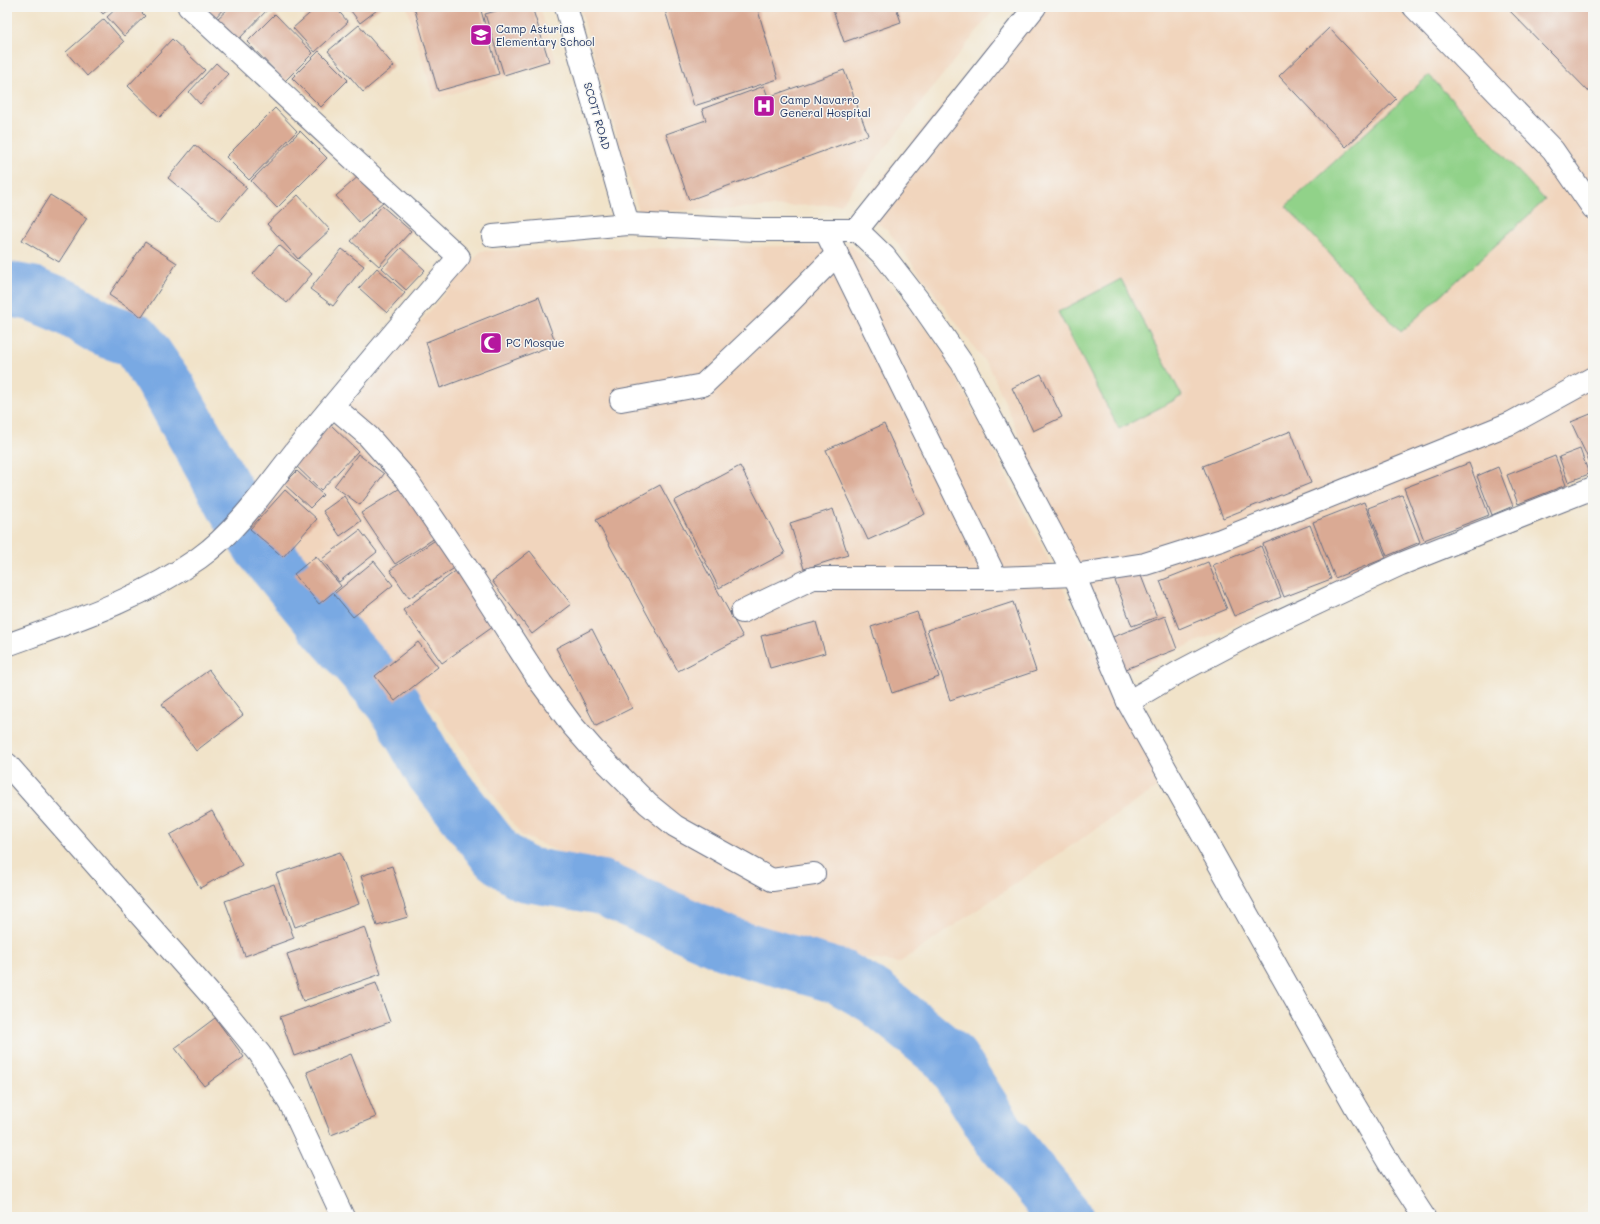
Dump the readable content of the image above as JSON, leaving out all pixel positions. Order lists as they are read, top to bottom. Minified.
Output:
{"streets":{"street":["SCOTT ROAD"]},"places":{"school or university":["Camp Asturias Elementary School"],"hospital":["Camp Navarro General Hospital"],"mosque":["PC Mosque"]}}
